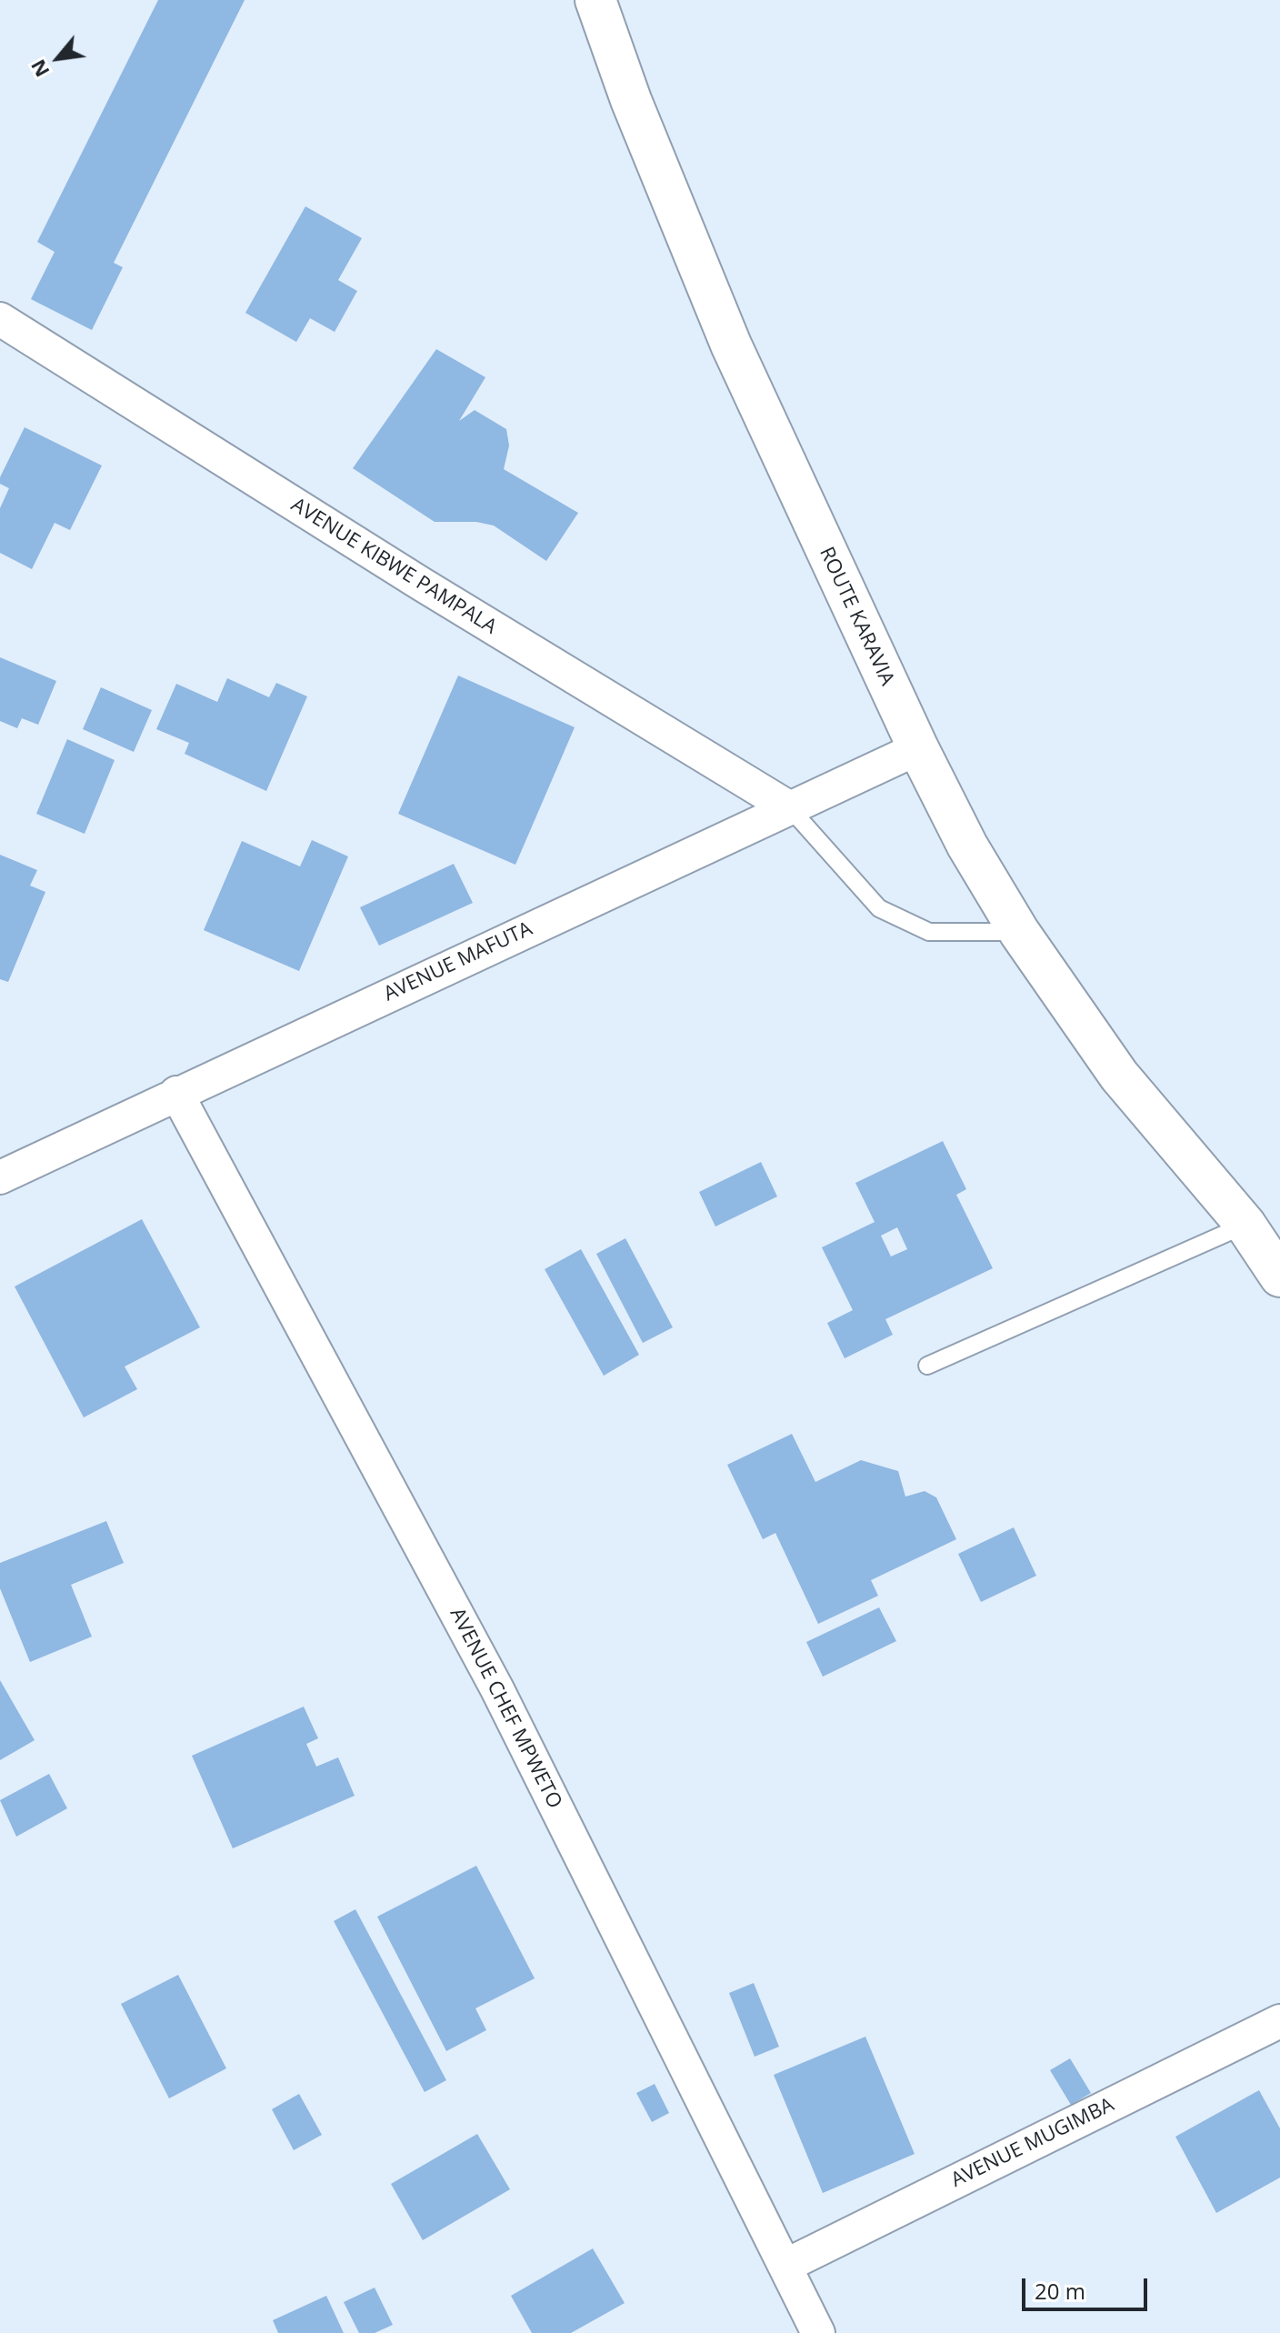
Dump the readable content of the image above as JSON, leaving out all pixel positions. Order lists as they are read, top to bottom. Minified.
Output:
{"streets":{"street":["AVENUE KIBWE PAMPALA","ROUTE KARAVIA","AVENUE MAFUTA","AVENUE CHEF MPWETO","AVENUE MUGIMBA"]},"crossings":[["AVENUE KIBWE PAMPALA","AVENUE MAFUTA"],["ROUTE KARAVIA","AVENUE MAFUTA"],["AVENUE MAFUTA","AVENUE CHEF MPWETO"],["AVENUE CHEF MPWETO","AVENUE MUGIMBA"]],"scale_bar":"20 m","north":"bottom left"}
